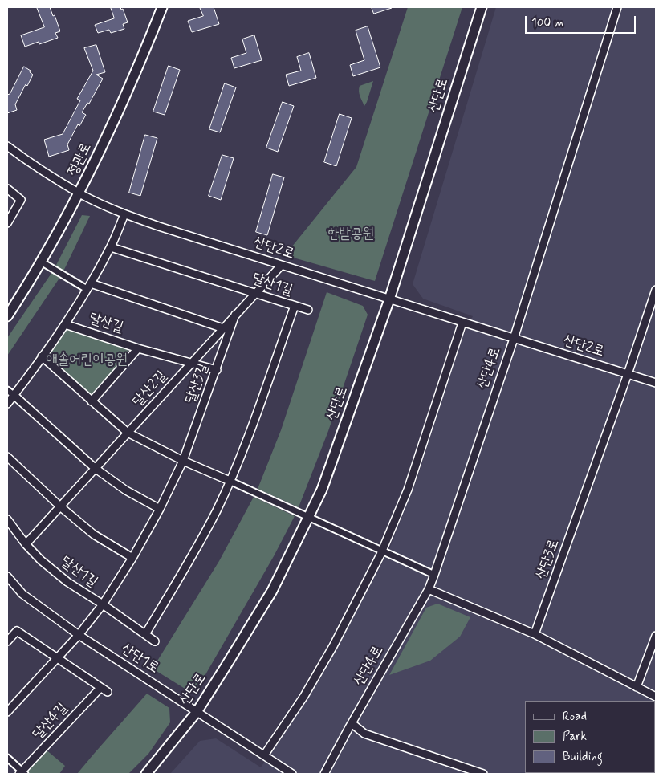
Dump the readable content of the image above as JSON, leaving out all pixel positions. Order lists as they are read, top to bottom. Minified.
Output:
{"streets":{"street":["산단로","정관로","산단2로","달산1길","달산길","산단4로","달산3길","달산2길","산단3로","산단1로","달산4길"]},"crossings":[["산단로","산단2로"],["산단로","산단1로"],["정관로","산단2로"],["산단2로","달산길"],["산단2로","산단4로"],["산단2로","달산2길"],["산단2로","산단3로"],["달산1길","달산길"],["달산1길","달산3길"],["달산1길","달산2길"],["달산길","달산2길"],["달산3길","달산2길"],["달산3길","산단1로"]],"parks":["한밭공원","애솔어린이공원"],"legend":["Road","Park","Building"],"scale_bar":"100 m"}
